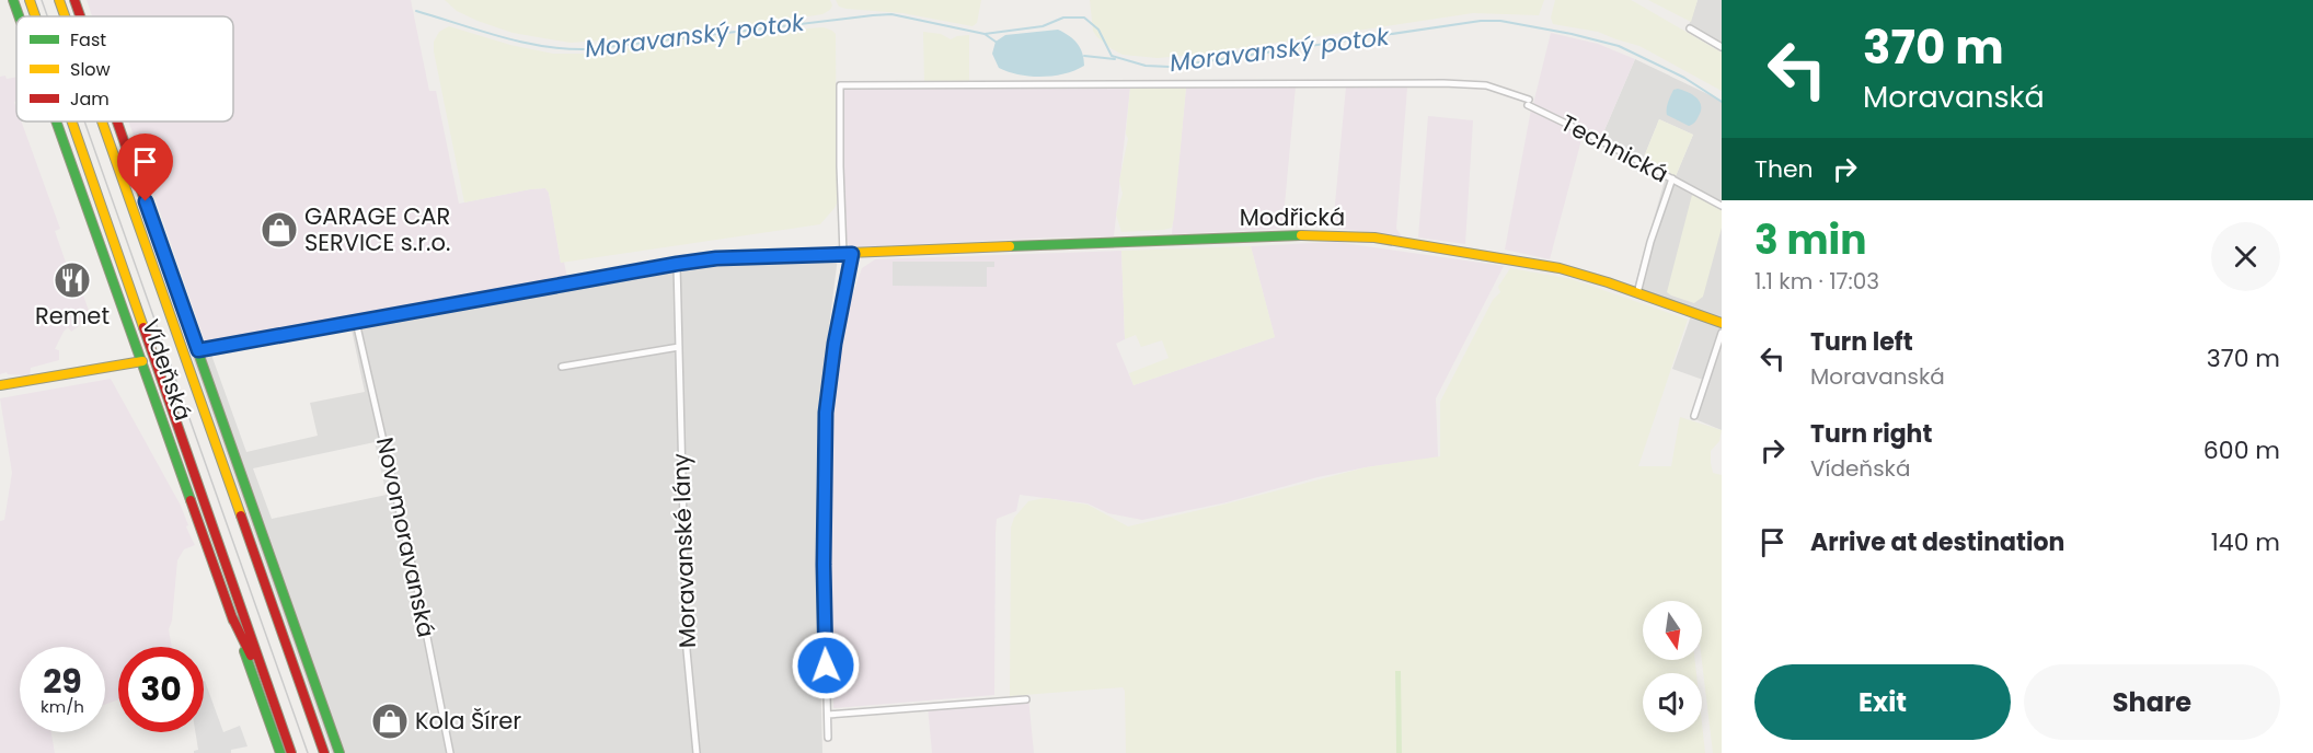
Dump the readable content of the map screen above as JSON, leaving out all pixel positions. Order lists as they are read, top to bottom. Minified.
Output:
{"streets":{"main road":["Modřická","Vídeňská"],"street":["Technická","Novomoravanská","Moravanské lány"]},"crossings":[["Technická","Modřická"],["Modřická","Vídeňská"],["Modřická","Novomoravanská"],["Modřická","Moravanské lány"]],"water":["Moravanský potok"],"places":{"shop":["GARAGE CAR SERVICE s.r.o.","Kola Šírer"],"restaurant":["Remet"]},"legend":["Fast","Slow","Jam"],"north":"bottom","page":{"turn":["370 m","Moravanská"],"then":"Then","heading":["3 min","1.1 km · 17:03"],"list":[{"name":"Turn left","note":"Moravanská","value":"370 m"},{"name":"Turn right","note":"Vídeňská","value":"600 m"},{"name":"Arrive at destination","value":"140 m"}],"speed":"29 km/h","limit":"30","buttons":["Exit","Share"]}}
